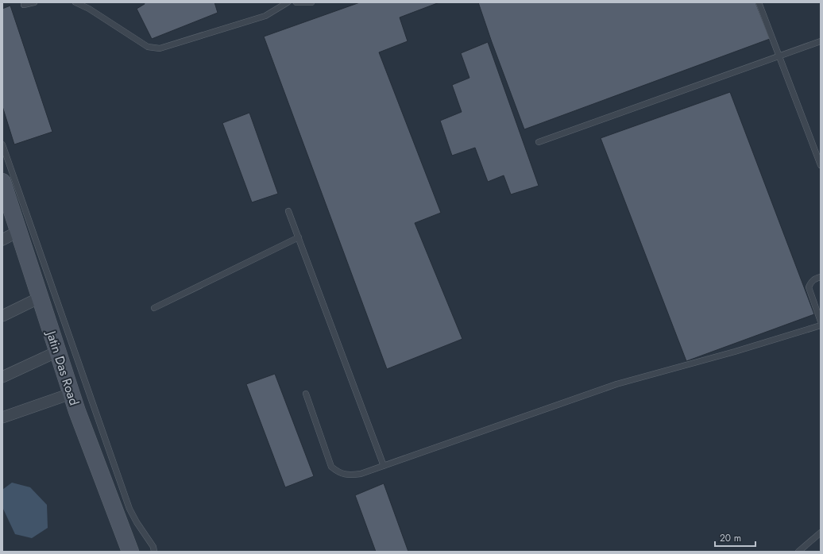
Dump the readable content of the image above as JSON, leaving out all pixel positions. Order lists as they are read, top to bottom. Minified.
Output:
{"streets":{"street":["Jatin Das Road"]},"scale_bar":"20 m"}
